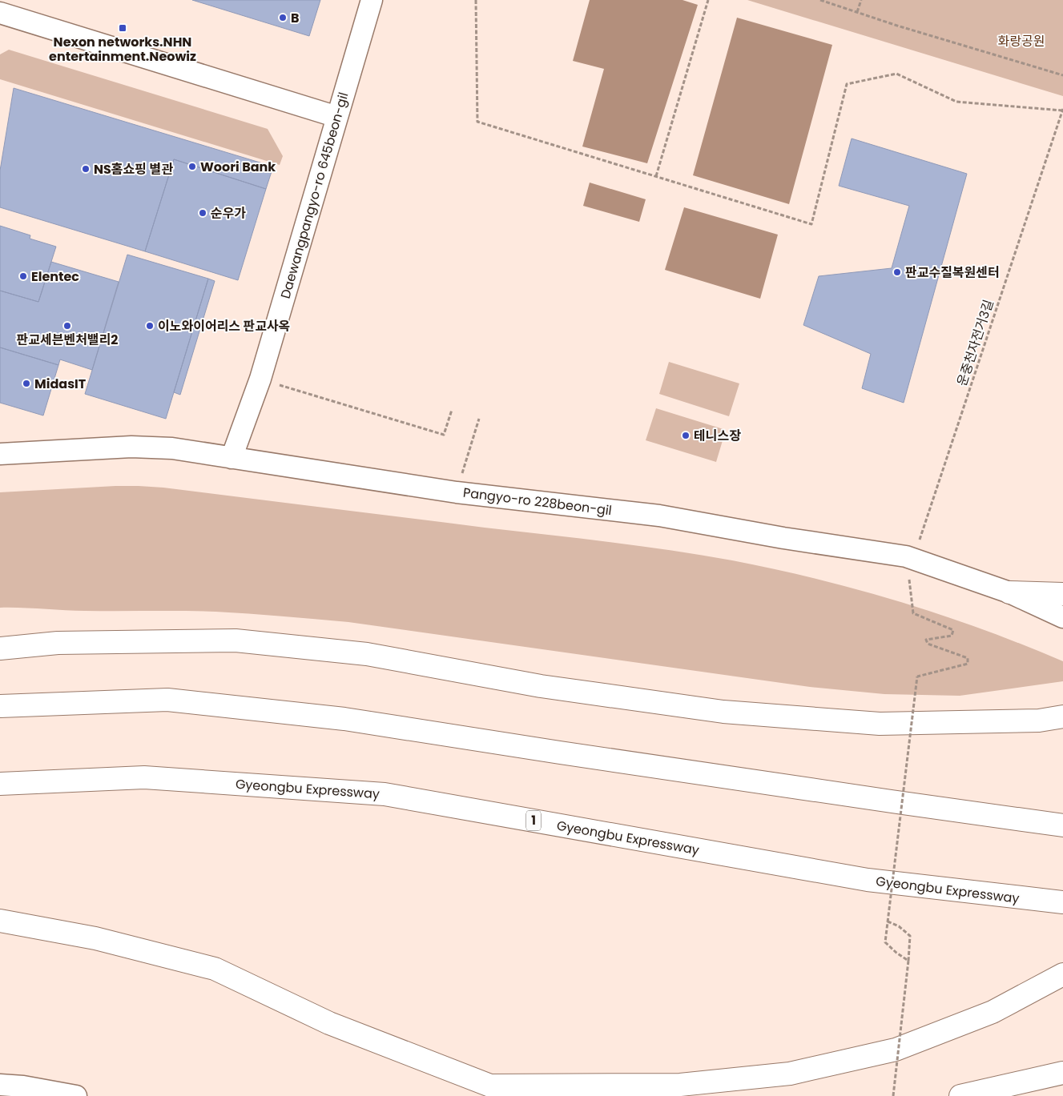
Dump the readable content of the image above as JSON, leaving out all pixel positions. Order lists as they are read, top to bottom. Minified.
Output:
{"streets":{"highway":["Gyeongbu Expressway","1"],"street":["Daewangpangyo-ro 645beon-gil","Pangyo-ro 228beon-gil"],"path":["운중천자전거3길"]},"crossings":[["Daewangpangyo-ro 645beon-gil","Pangyo-ro 228beon-gil"],["운중천자전거3길","Pangyo-ro 228beon-gil"]],"parks":["화랑공원"],"places":{"other":["B","Woori Bank","NS홈쇼핑 별관","순우가","판교수질복원센터","Elentec","판교세븐벤처밸리2","이노와이어리스 판교사옥","MidasIT","테니스장"],"transit":["Nexon networks.NHN entertainment.Neowiz"]}}
